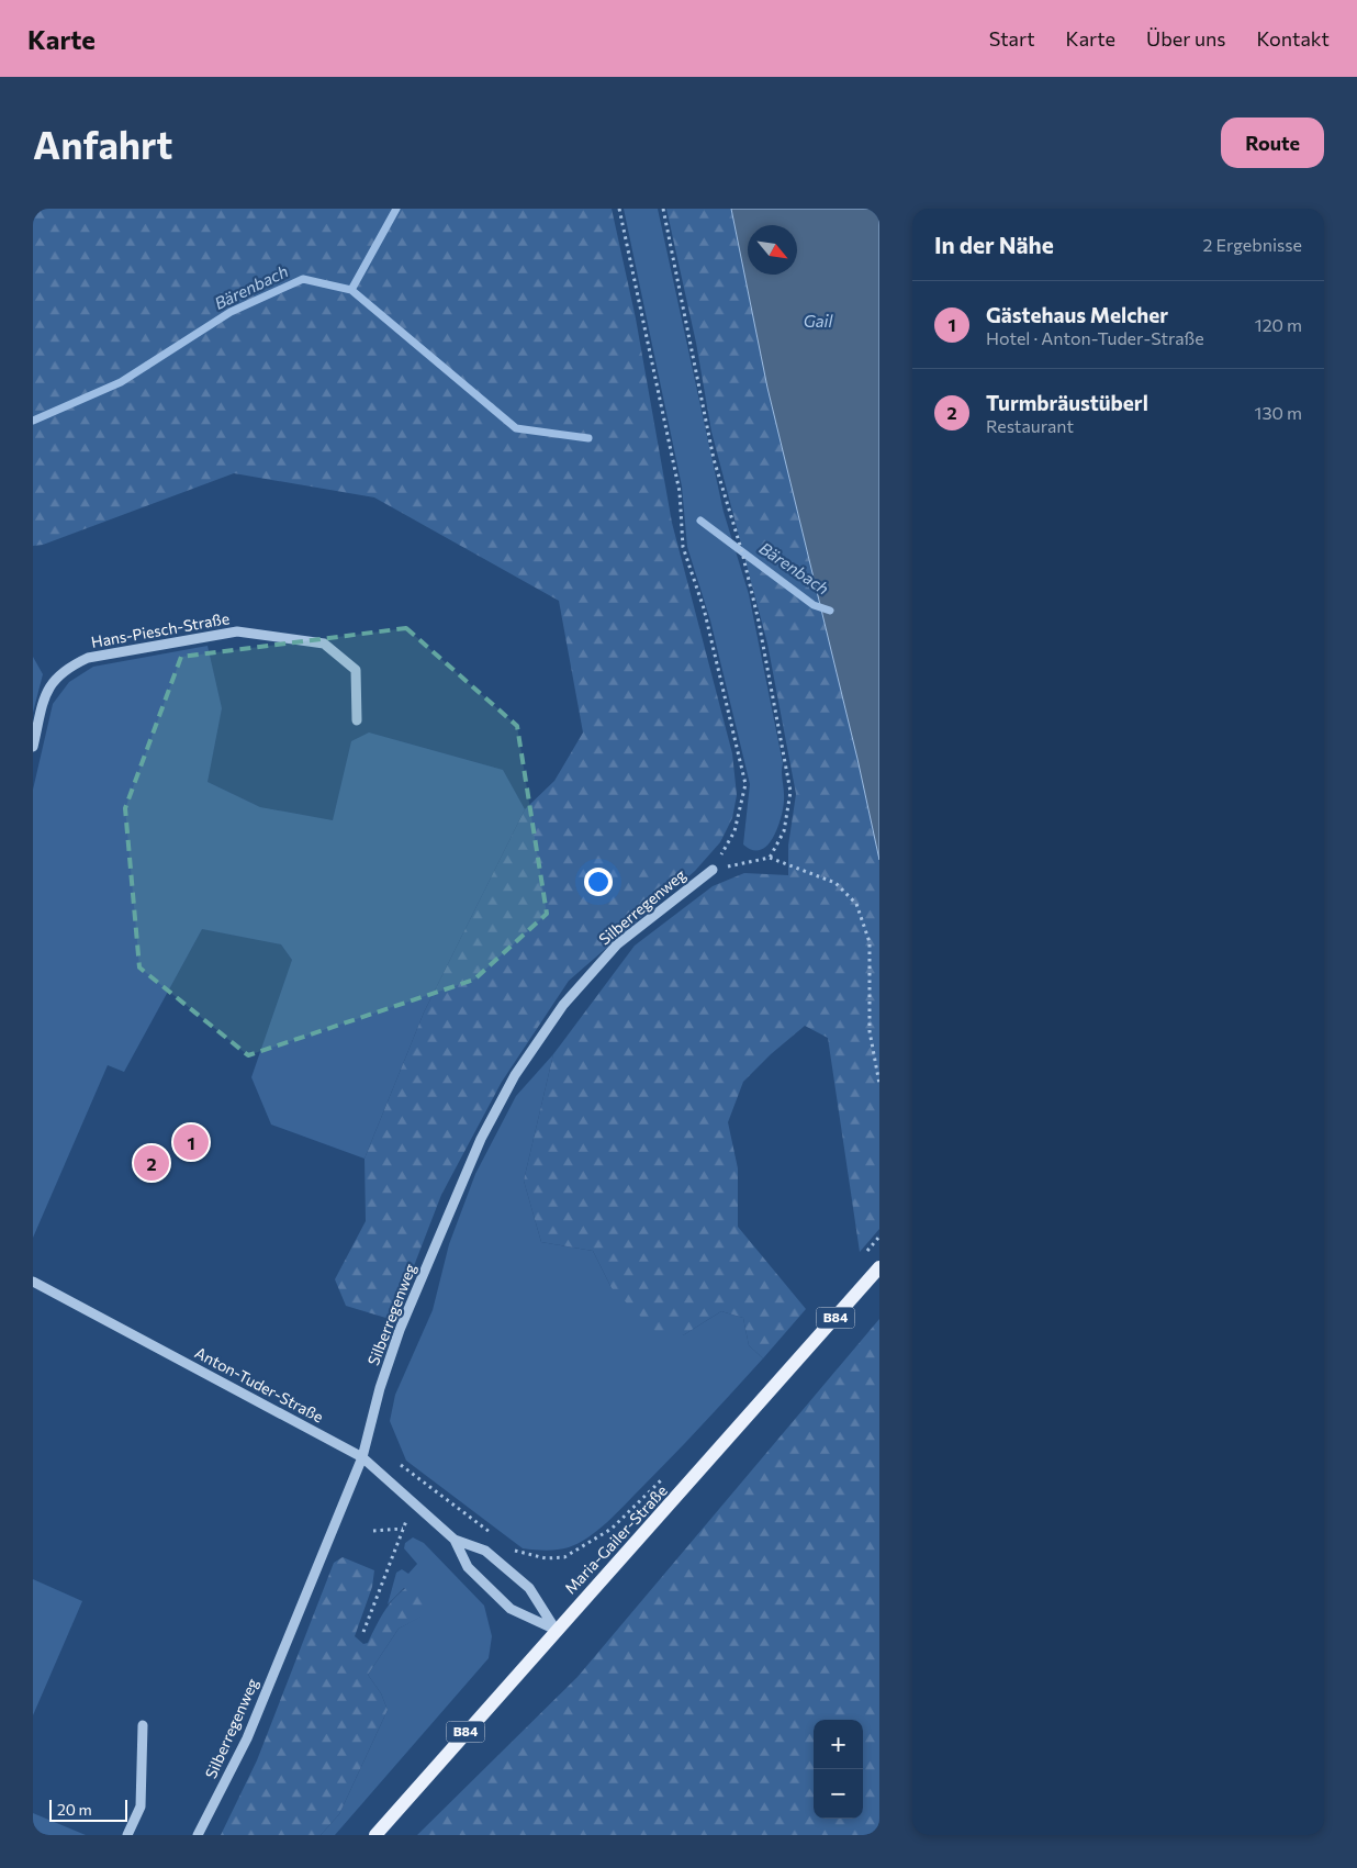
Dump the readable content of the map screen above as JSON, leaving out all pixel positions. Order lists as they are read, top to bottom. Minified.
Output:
{"streets":{"main road":["B84","Maria-Gailer-Straße"],"street":["Hans-Piesch-Straße","Silberregenweg","Anton-Tuder-Straße"]},"crossings":[["Silberregenweg","Anton-Tuder-Straße"],["Anton-Tuder-Straße","Maria-Gailer-Straße"]],"water":["Bärenbach","Gail"],"scale_bar":"20 m","north":"bottom right","page":{"header":"Karte","nav":["Start","Karte","Über uns","Kontakt"],"buttons":"Route","title":"Anfahrt","heading":["In der Nähe","2 Ergebnisse"],"list":[{"mark":"1","name":"Gästehaus Melcher","note":"Hotel · Anton-Tuder-Straße","value":"120 m"},{"mark":"2","name":"Turmbräustüberl","note":"Restaurant","value":"130 m"}],"pins":["1","2"],"map_buttons":["+","−"],"scale":"20 m"}}
